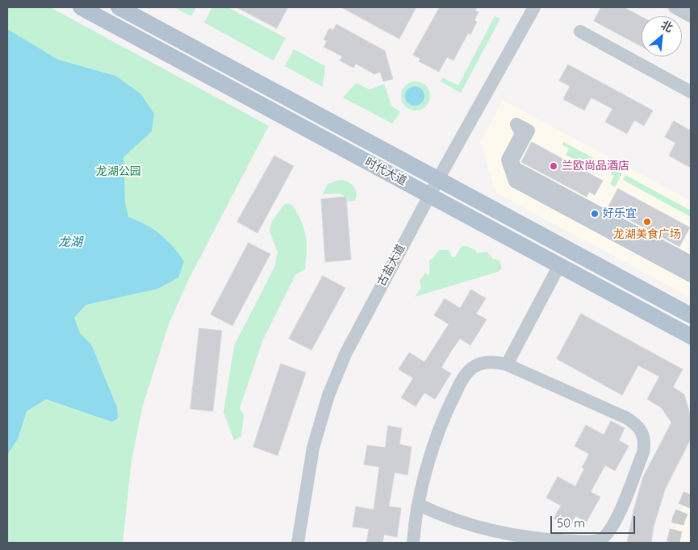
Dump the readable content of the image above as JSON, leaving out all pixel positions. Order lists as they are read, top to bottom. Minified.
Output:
{"streets":{"main road":["时代大道"],"street":["古盐大道"]},"crossings":[["时代大道","古盐大道"]],"water":["龙湖"],"parks":["龙湖公园"],"places":["兰欧尚品酒店","好乐宜","龙湖美食广场"],"scale_bar":"50 m","north":"top right"}
